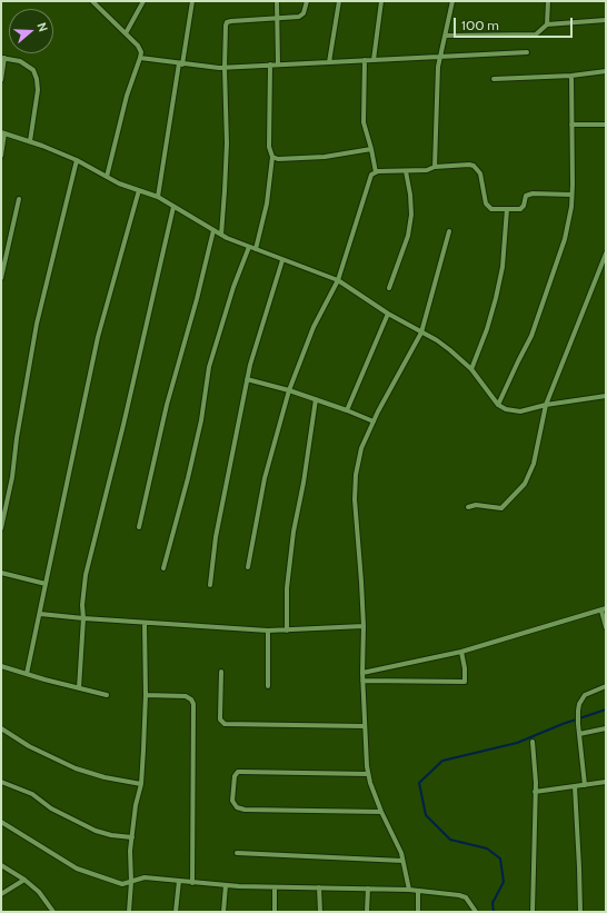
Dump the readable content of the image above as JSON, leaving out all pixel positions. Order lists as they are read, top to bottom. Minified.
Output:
{"scale_bar":"100 m","north":"right"}
